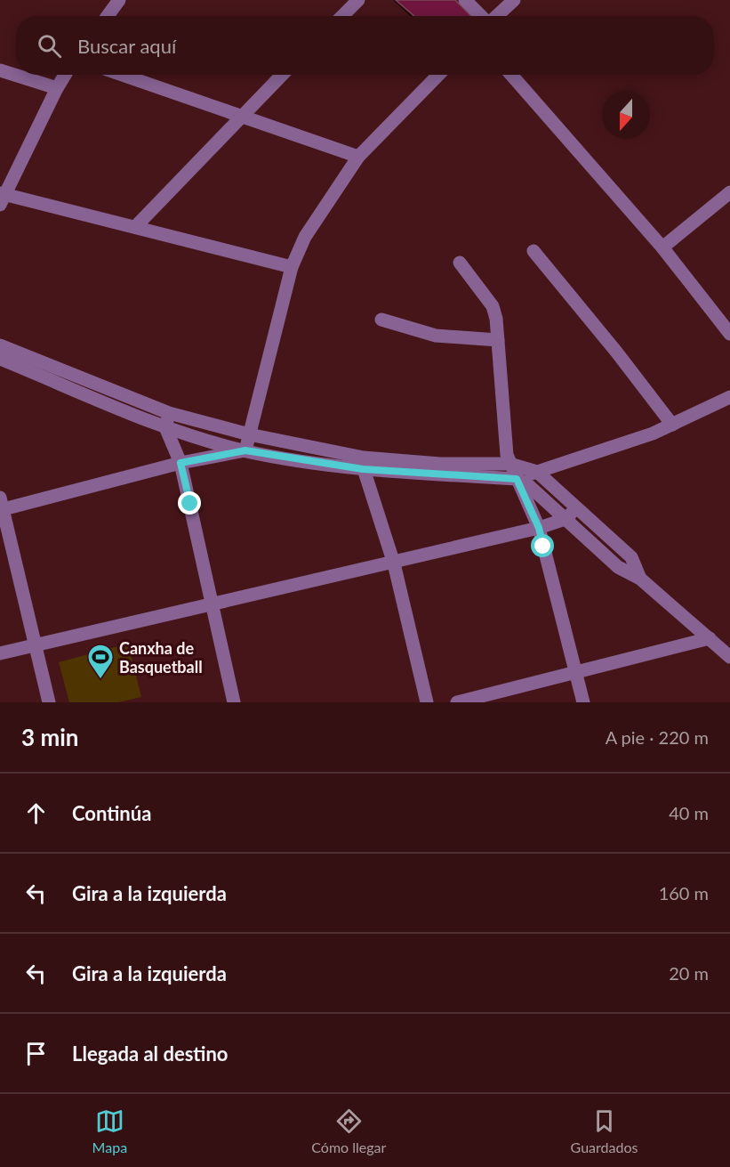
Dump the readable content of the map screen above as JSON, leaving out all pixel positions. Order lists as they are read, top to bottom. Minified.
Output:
{"places":{"sports":["Canxha de Basquetball"]},"north":"bottom","page":{"search":"Buscar aquí","heading":["3 min","A pie · 220 m"],"list":[["Continúa","40 m"],["Gira a la izquierda","160 m"],["Gira a la izquierda","20 m"],"Llegada al destino"],"nav":["Mapa","Cómo llegar","Guardados"]}}
